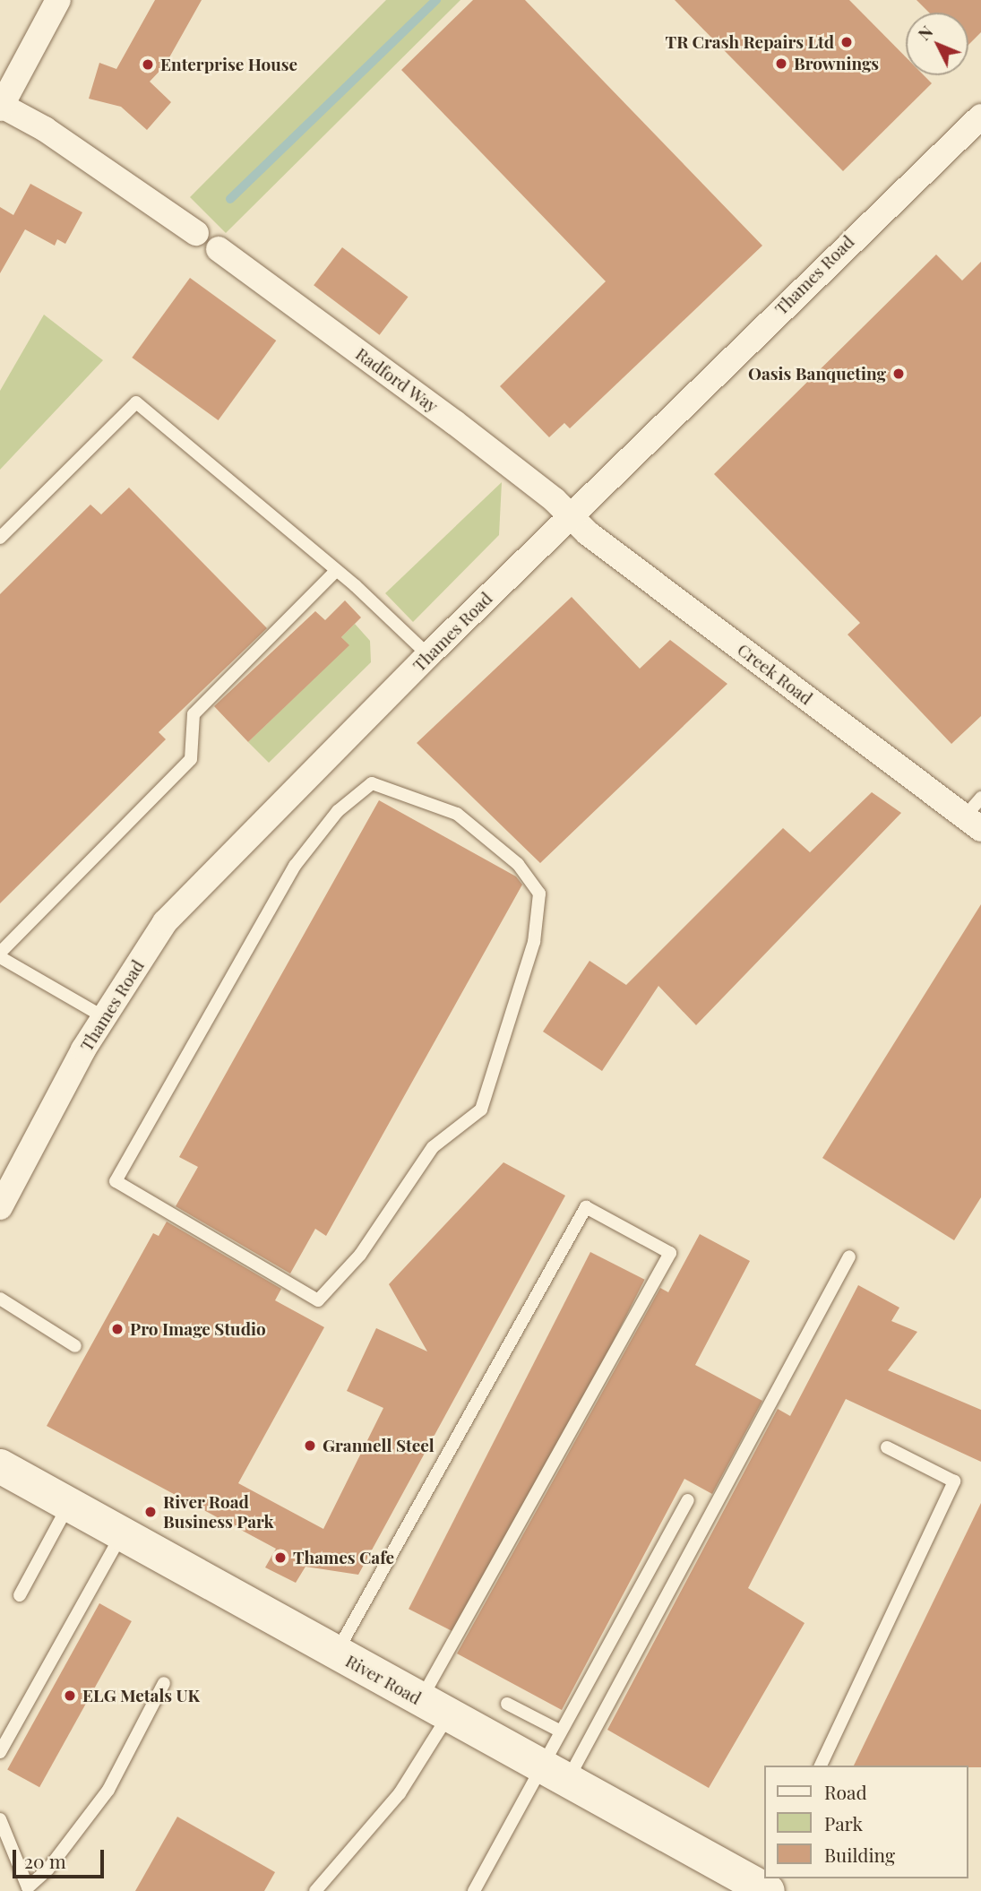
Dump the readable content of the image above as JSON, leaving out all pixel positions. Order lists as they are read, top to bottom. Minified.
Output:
{"streets":{"street":["Thames Road","Radford Way","Creek Road","River Road"]},"crossings":[["Thames Road","Radford Way"],["Thames Road","Creek Road"],["Radford Way","Creek Road"]],"places":["TR Crash Repairs Ltd","Brownings","Enterprise House","Oasis Banqueting","Pro Image Studio","Grannell Steel","River Road Business Park","Thames Cafe","ELG Metals UK"],"legend":["Road","Park","Building"],"scale_bar":"20 m","north":"top left"}
